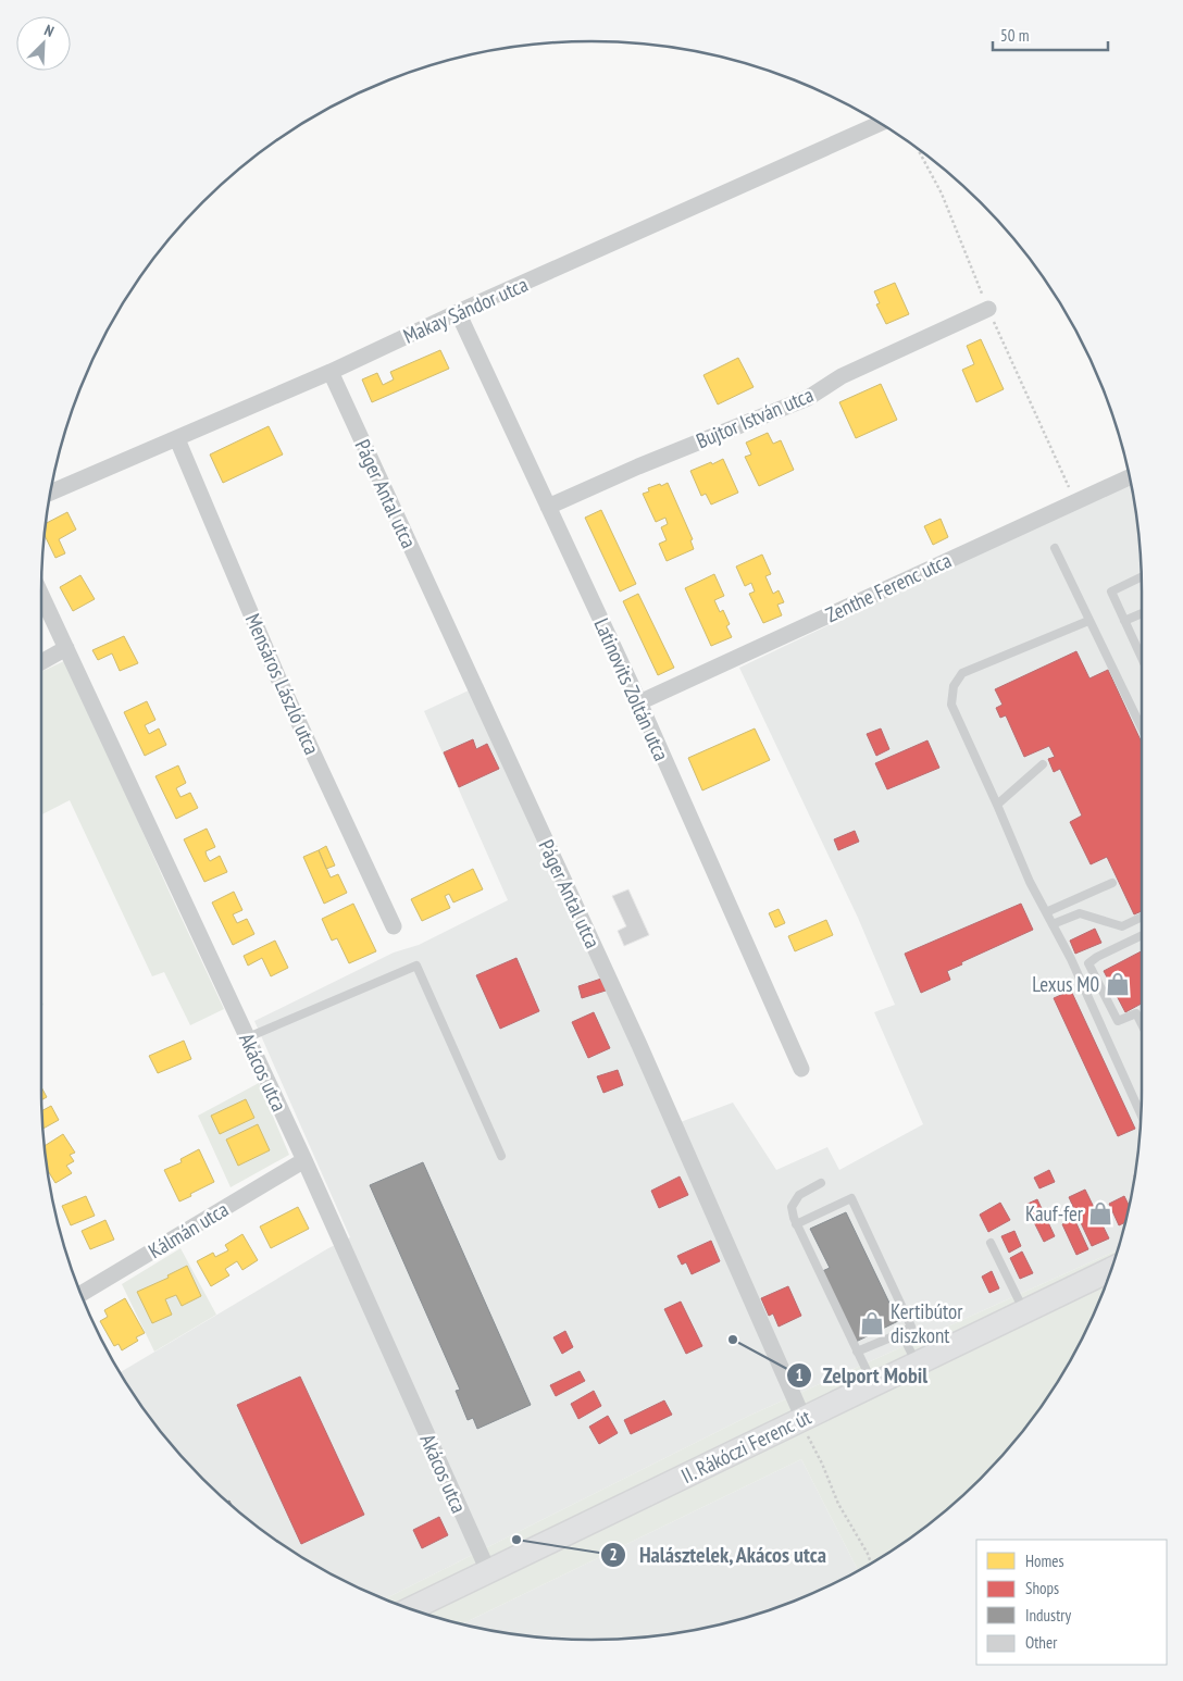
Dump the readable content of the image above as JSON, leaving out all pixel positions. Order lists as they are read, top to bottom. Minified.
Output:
{"streets":{"main road":["II. Rákóczi Ferenc út"],"street":["Makay Sándor utca","Bujtor István utca","Páger Antal utca","Zenthe Ferenc utca","Mensáros László utca","Latinovits Zoltán utca","Akácos utca","Kálmán utca"]},"crossings":[["Makay Sándor utca","Páger Antal utca"],["Makay Sándor utca","Mensáros László utca"],["Makay Sándor utca","Latinovits Zoltán utca"],["Bujtor István utca","Latinovits Zoltán utca"],["Páger Antal utca","II. Rákóczi Ferenc út"],["Zenthe Ferenc utca","Latinovits Zoltán utca"],["Akácos utca","Kálmán utca"],["Akácos utca","II. Rákóczi Ferenc út"]],"places":{"shop":["Lexus M0","Kauf-fer","Kertibútor diszkont"],"other":["Zelport Mobil","Halásztelek, Akácos utca"]},"legend":["Homes","Shops","Industry","Other"],"scale_bar":"50 m","north":"top right"}
